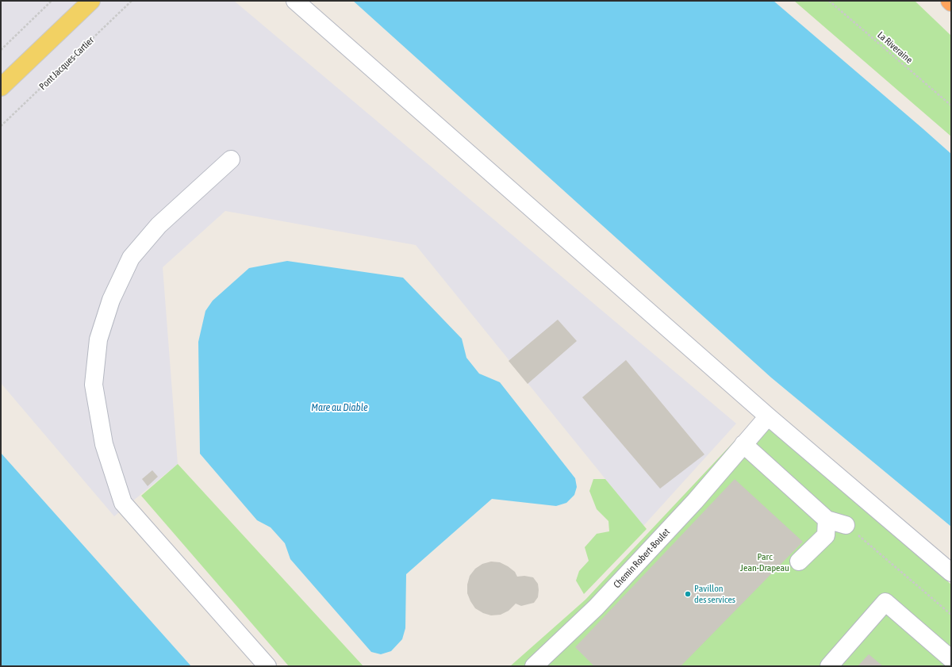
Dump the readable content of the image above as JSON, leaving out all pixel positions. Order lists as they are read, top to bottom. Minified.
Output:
{"streets":{"lane":["Chemin Robert-Boulet"],"path":["La Riveraine","Pont Jacques-Cartier"]},"water":["Mare au Diable"],"parks":["Parc Jean-Drapeau"],"places":["Pavillon des services"]}
